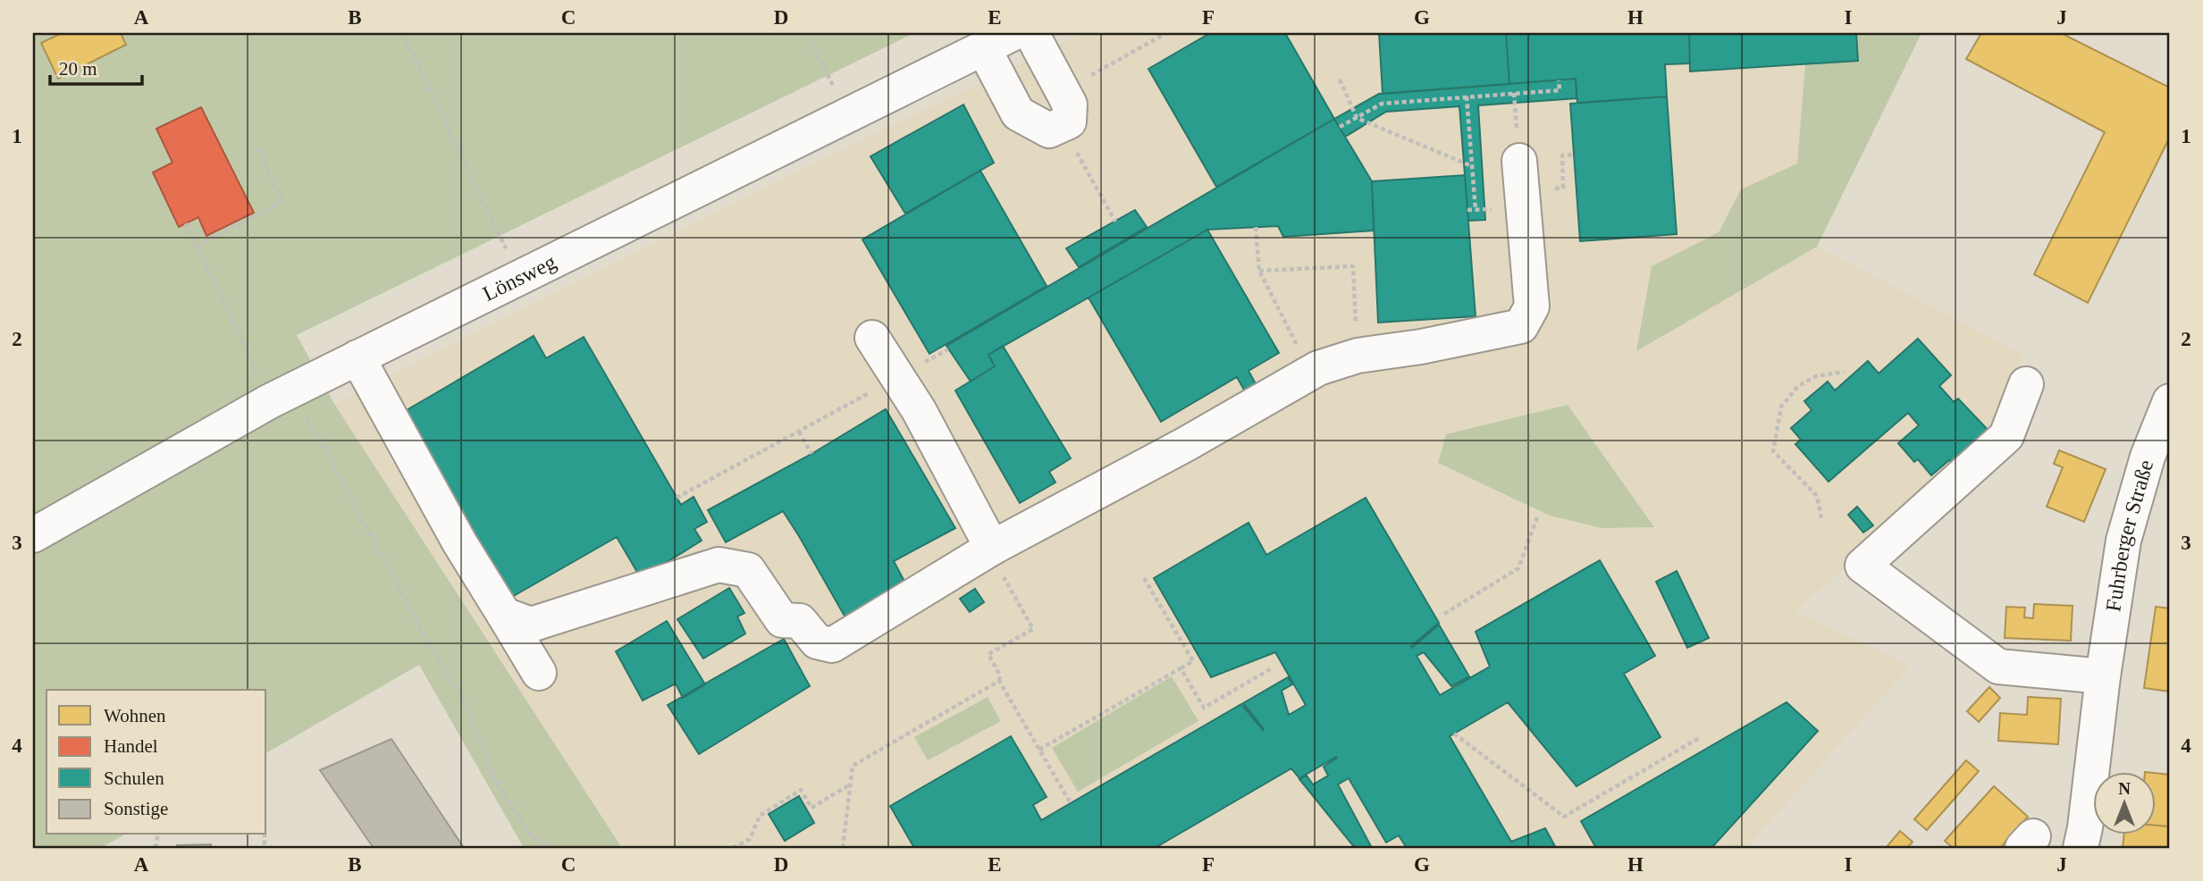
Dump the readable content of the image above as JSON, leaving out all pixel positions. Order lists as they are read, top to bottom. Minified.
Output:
{"streets":{"street":["Lönsweg","Fuhrberger Straße"]},"legend":["Wohnen","Handel","Schulen","Sonstige"],"scale_bar":"20 m","north":"top","grid":{"columns":["A","B","C","D","E","F","G","H","I","J"],"rows":["1","2","3","4"]}}
